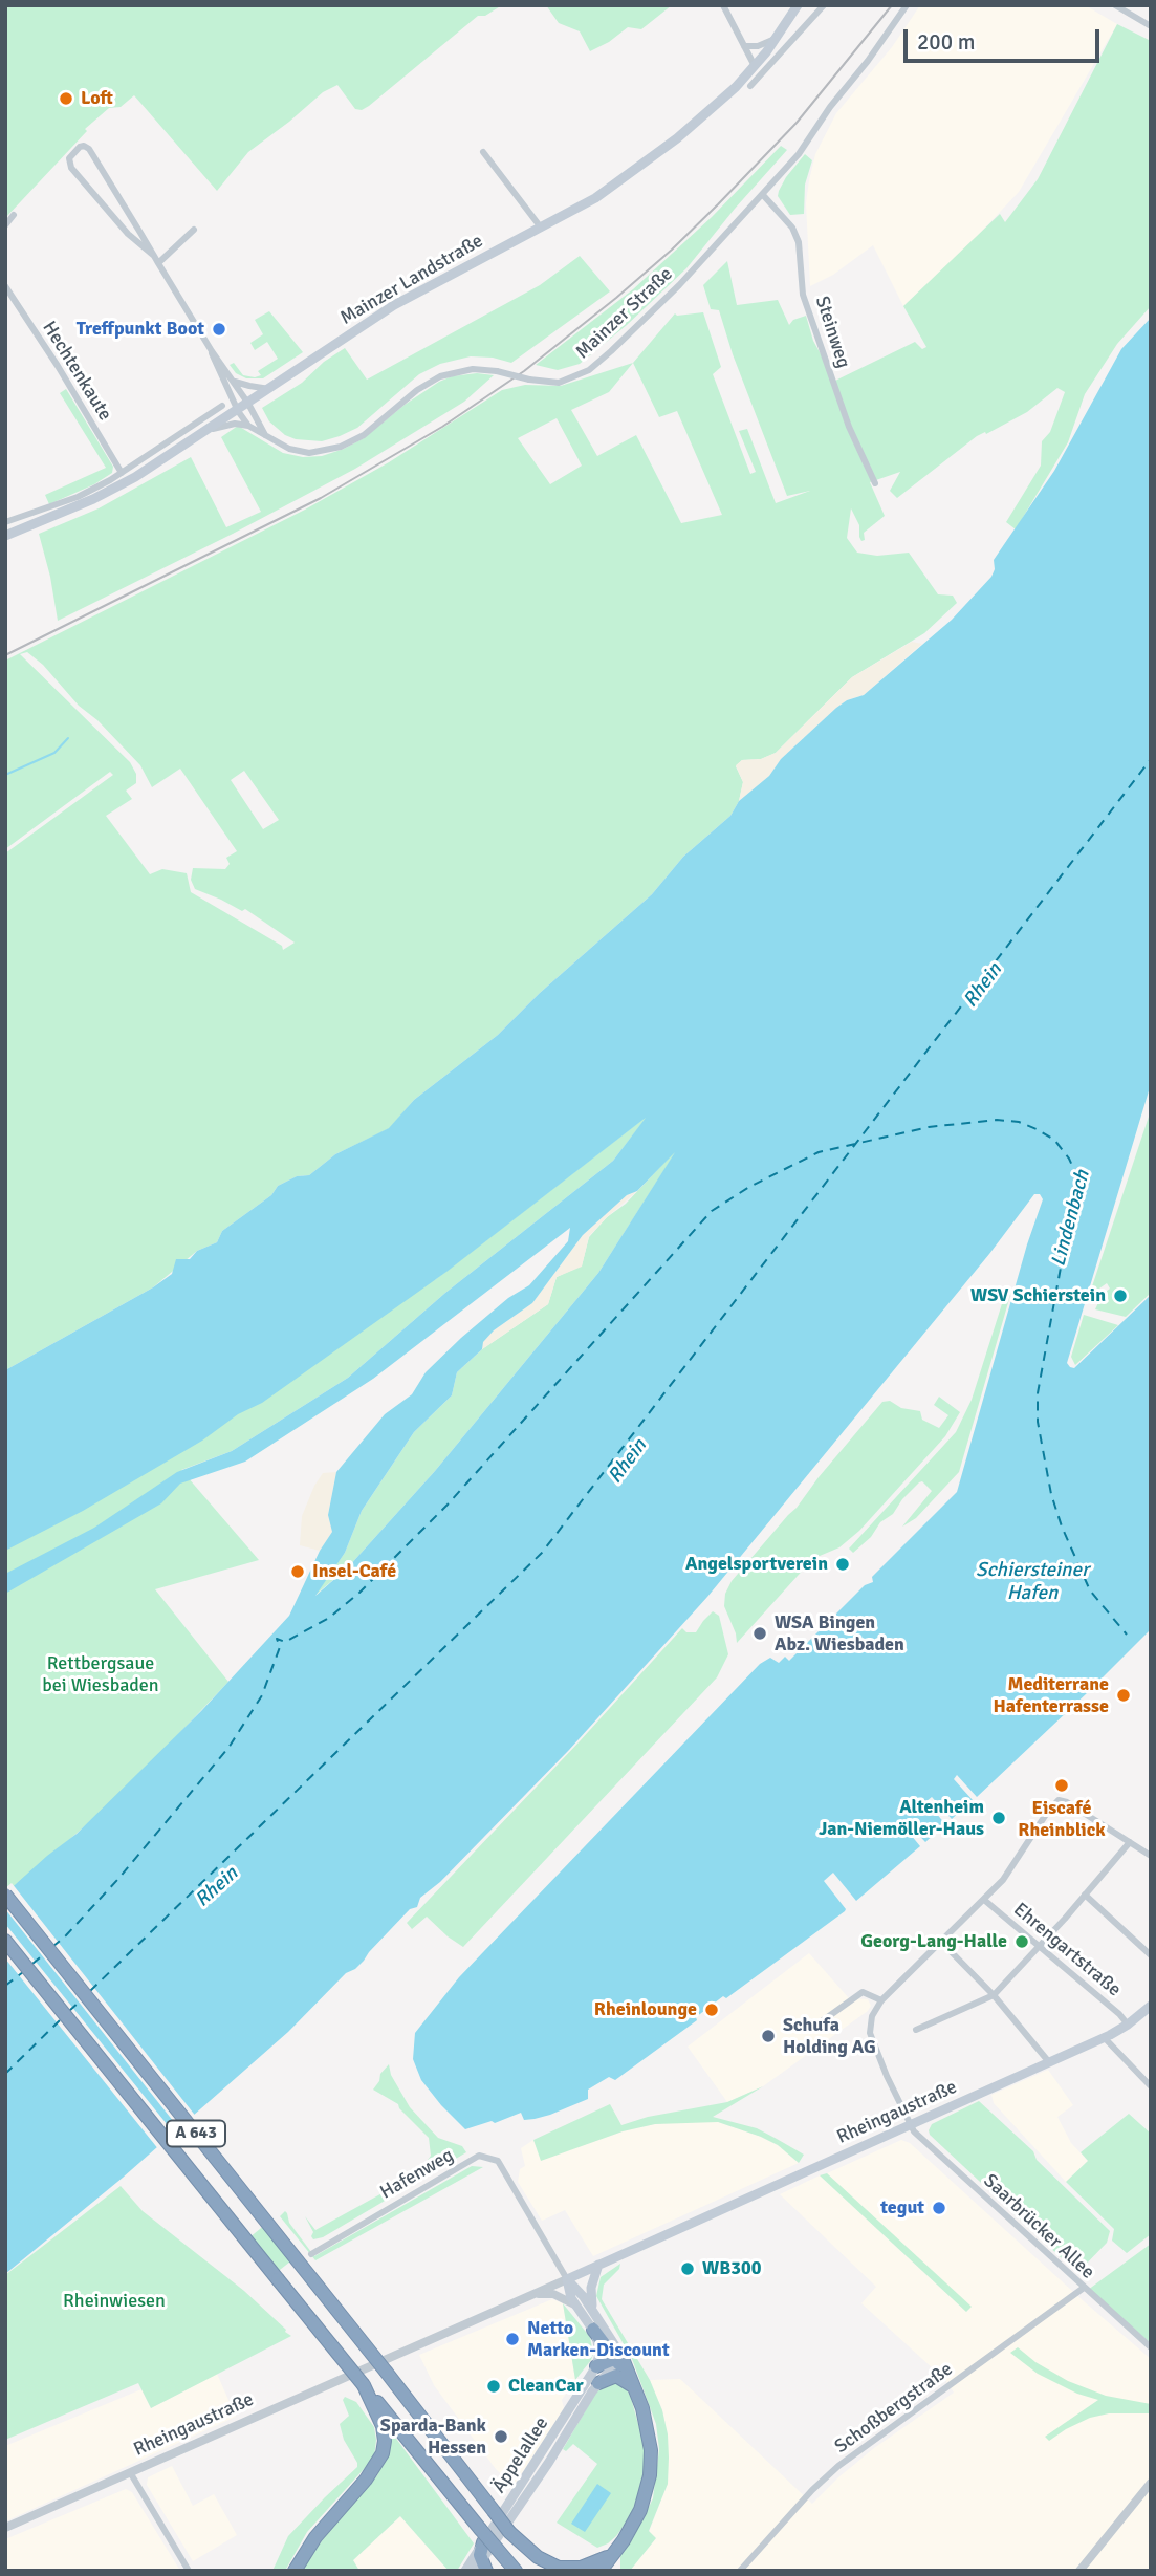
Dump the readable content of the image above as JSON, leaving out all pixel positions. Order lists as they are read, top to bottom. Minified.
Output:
{"streets":{"highway":["A 643"],"main road":["Mainzer Landstraße","Rheingaustraße","Äppelallee"],"street":["Mainzer Straße","Steinweg","Hechtenkaute","Ehrengartstraße","Hafenweg","Saarbrücker Allee","Schoßbergstraße"]},"crossings":[["Mainzer Straße","Steinweg"],["Ehrengartstraße","Rheingaustraße"],["Rheingaustraße","Hafenweg"],["Rheingaustraße","Saarbrücker Allee"],["A 643","Äppelallee"],["Saarbrücker Allee","Schoßbergstraße"]],"water":["Rhein","Lindenbach","Schiersteiner Hafen"],"parks":["Rettbergsaue bei Wiesbaden","Rheinwiesen"],"places":["Loft","Treffpunkt Boot","WSV Schierstein","Angelsportverein","Insel-Café","WSA Bingen Abz. Wiesbaden","Mediterrane Hafenterrasse","Eiscafé Rheinblick","Altenheim Jan-Niemöller-Haus","Georg-Lang-Halle","Rheinlounge","Schufa Holding AG","tegut","WB300","Netto Marken-Discount","CleanCar","Sparda-Bank Hessen"],"scale_bar":"200 m"}
